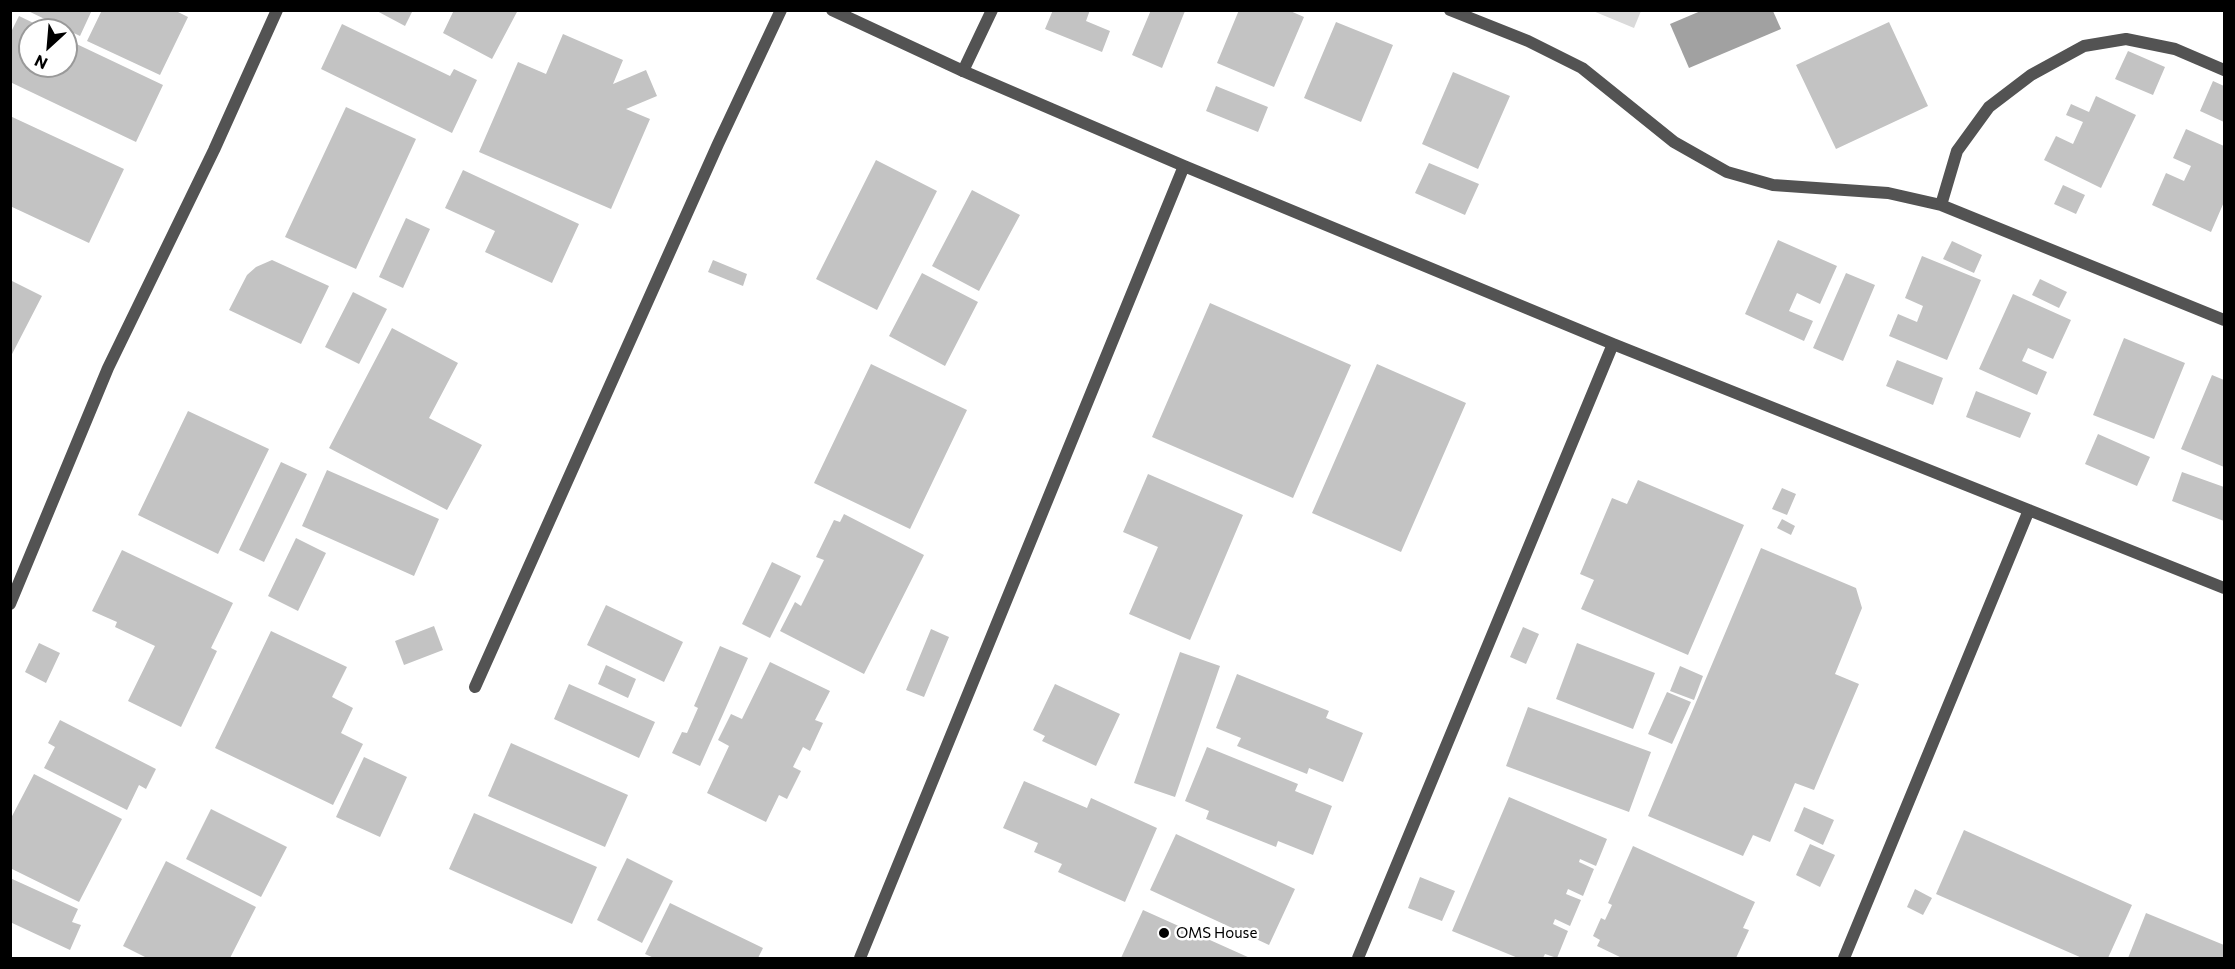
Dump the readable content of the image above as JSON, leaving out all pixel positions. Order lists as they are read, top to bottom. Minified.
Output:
{"places":["OMS House"],"north":"bottom left"}
